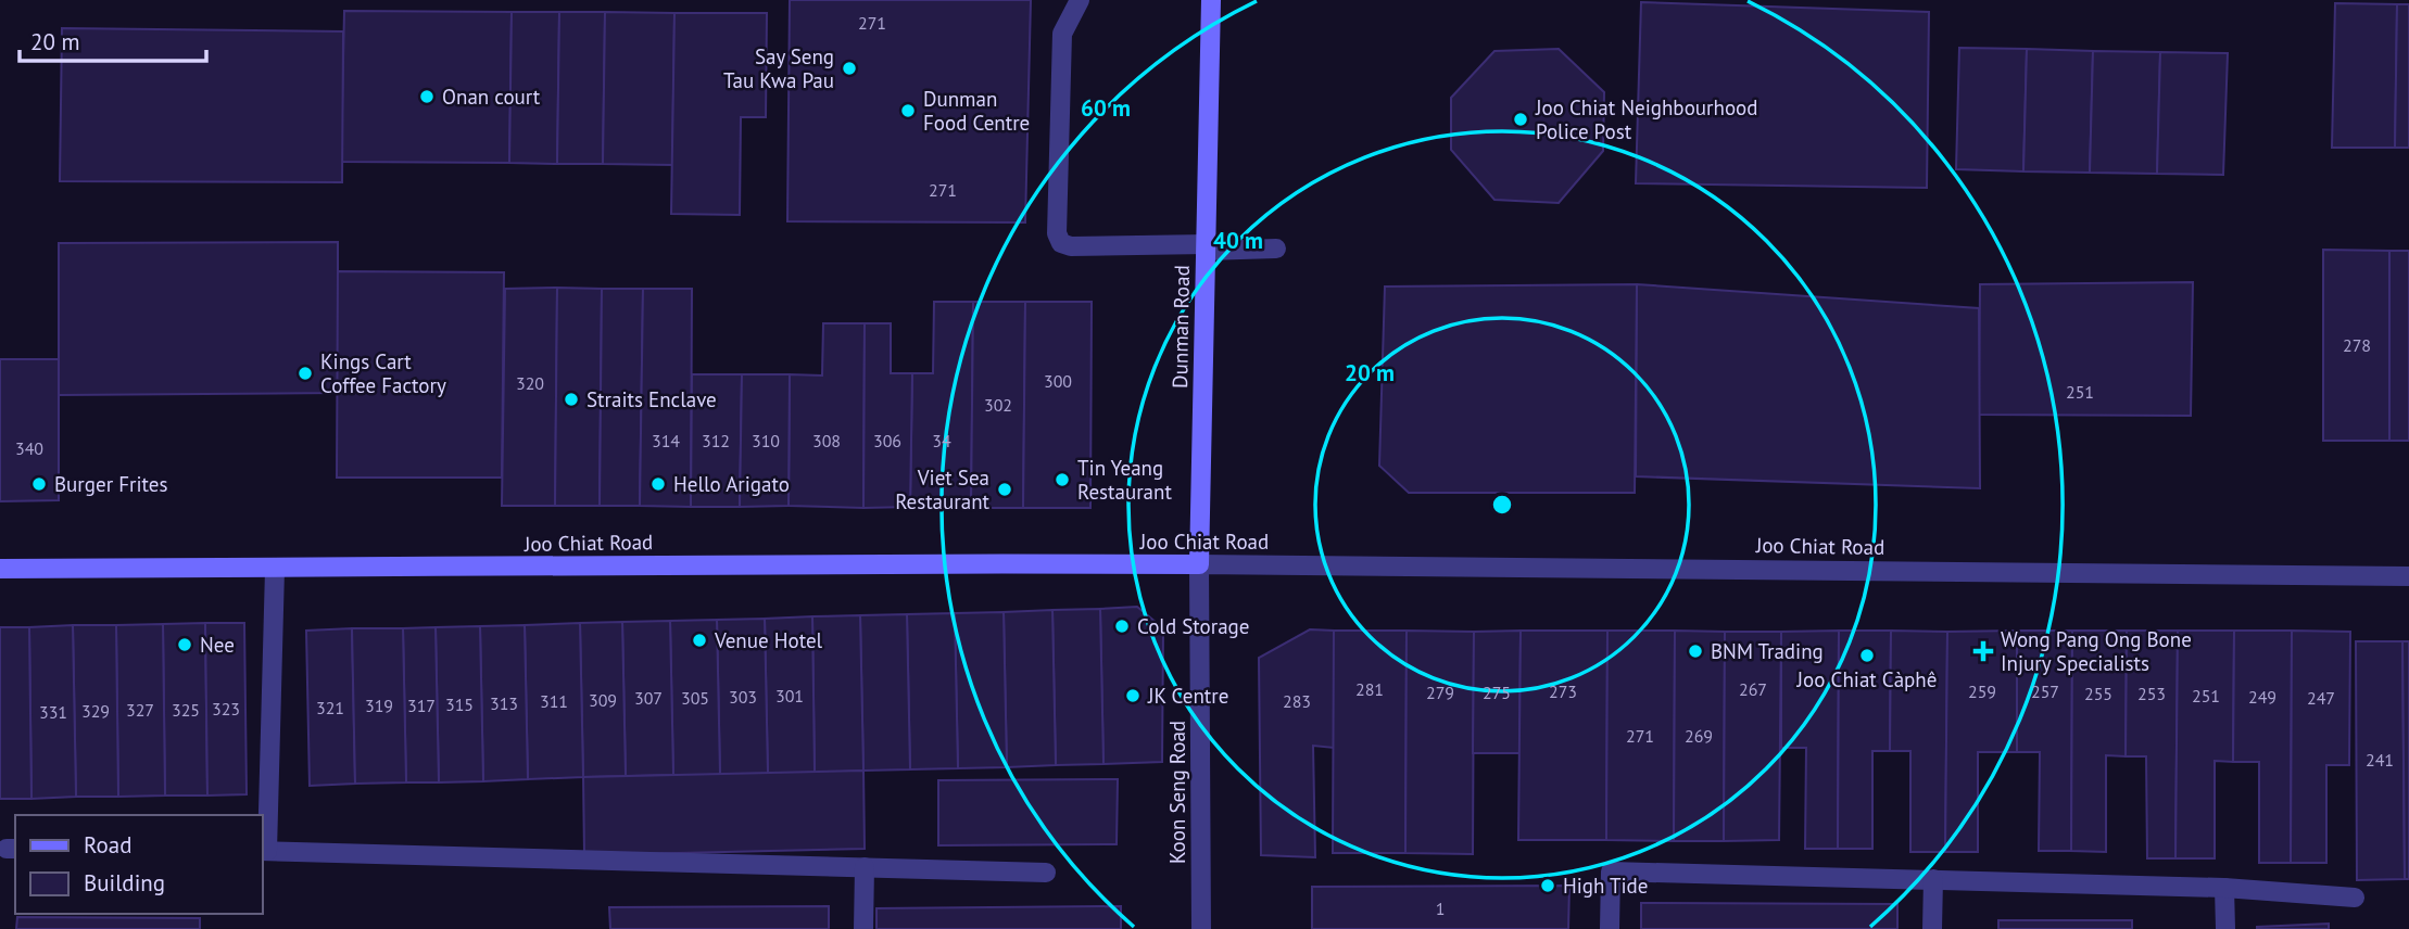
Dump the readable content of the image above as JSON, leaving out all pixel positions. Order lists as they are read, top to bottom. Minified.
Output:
{"streets":{"street":["Dunman Road","Joo Chiat Road","Koon Seng Road"]},"crossings":[["Dunman Road","Joo Chiat Road"],["Dunman Road","Koon Seng Road"],["Joo Chiat Road","Koon Seng Road"]],"places":{"other":["Say Seng Tau Kwa Pau","Onan court","Dunman Food Centre","Joo Chiat Neighbourhood Police Post","Kings Cart Coffee Factory","Straits Enclave","Tin Yeang Restaurant","Burger Frites","Hello Arigato","Viet Sea Restaurant","Cold Storage","Venue Hotel","Nee","BNM Trading","Joo Chiat Càphê","JK Centre","High Tide"],"health":["Wong Pang Ong Bone Injury Specialists"]},"house_numbers":["271","271","278","300","320","251","302","314","312","310","308","306","34","340","281","267","273","259","257","279","275","255","253","301","251","303","249","307","305","247","309","311","283","313","315","319","317","321","323","327","325","329","331","271","269","241","1"],"legend":["Road","Building"],"scale_bar":"20 m","rings":["60 m","40 m","20 m"]}
